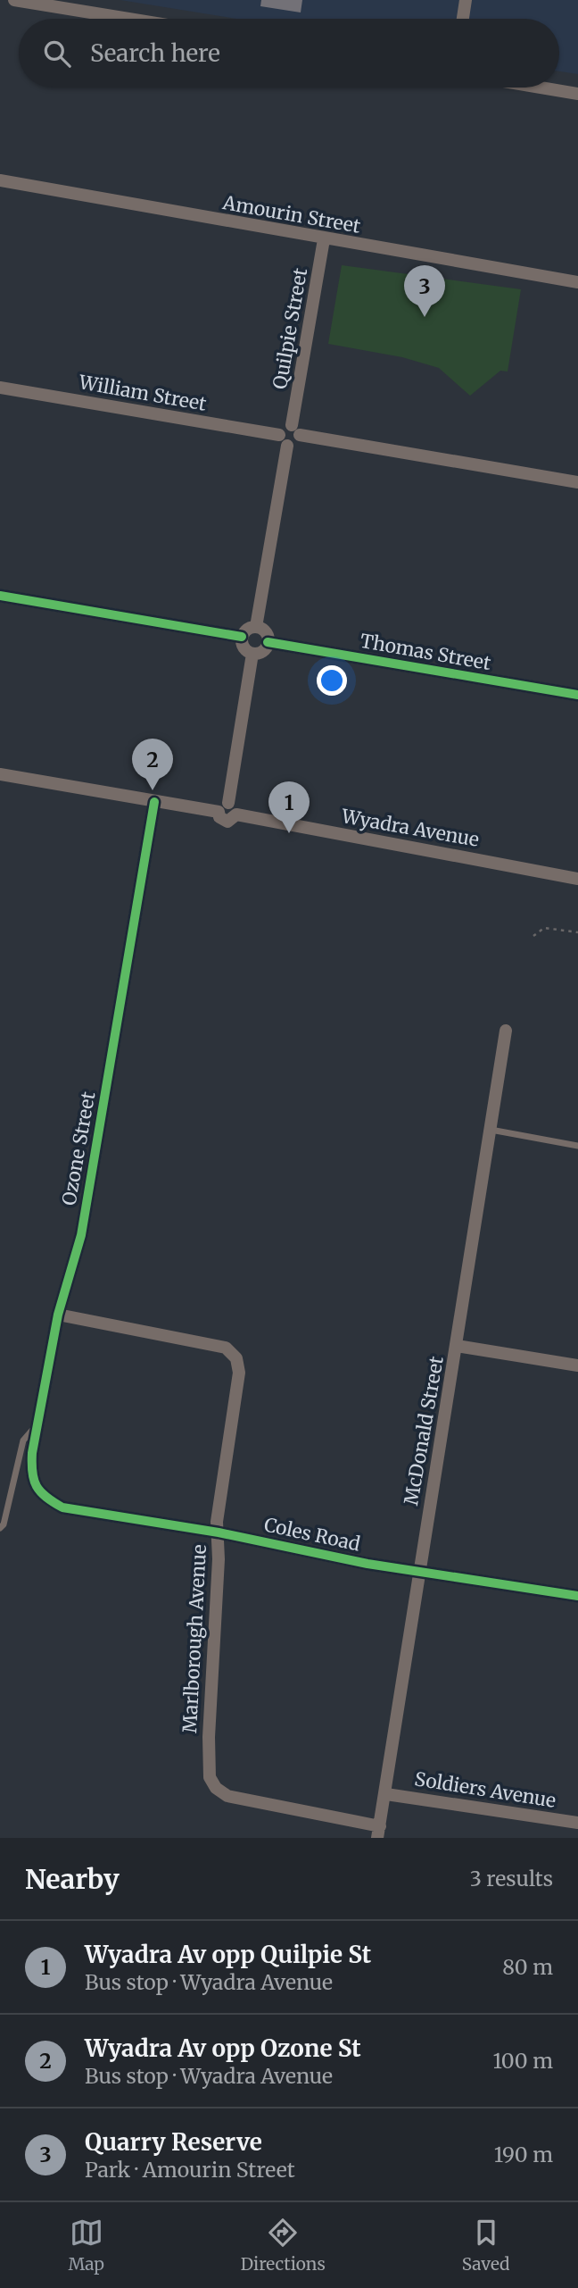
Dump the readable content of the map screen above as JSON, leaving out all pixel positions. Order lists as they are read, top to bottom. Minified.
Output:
{"streets":{"street":["Amourin Street","Quilpie Street","William Street","Thomas Street","Wyadra Avenue","Ozone Street","McDonald Street","Coles Road","Marlborough Avenue","Soldiers Avenue"]},"crossings":[["Amourin Street","Quilpie Street"],["Quilpie Street","William Street"],["Ozone Street","Coles Road"],["Ozone Street","Marlborough Avenue"],["McDonald Street","Coles Road"],["McDonald Street","Marlborough Avenue"],["McDonald Street","Soldiers Avenue"],["Coles Road","Marlborough Avenue"]],"page":{"search":"Search here","pins":["3","2","1"],"heading":["Nearby","3 results"],"list":[{"mark":"1","name":"Wyadra Av opp Quilpie St","note":"Bus stop · Wyadra Avenue","value":"80 m"},{"mark":"2","name":"Wyadra Av opp Ozone St","note":"Bus stop · Wyadra Avenue","value":"100 m"},{"mark":"3","name":"Quarry Reserve","note":"Park · Amourin Street","value":"190 m"}],"nav":["Map","Directions","Saved"]}}
